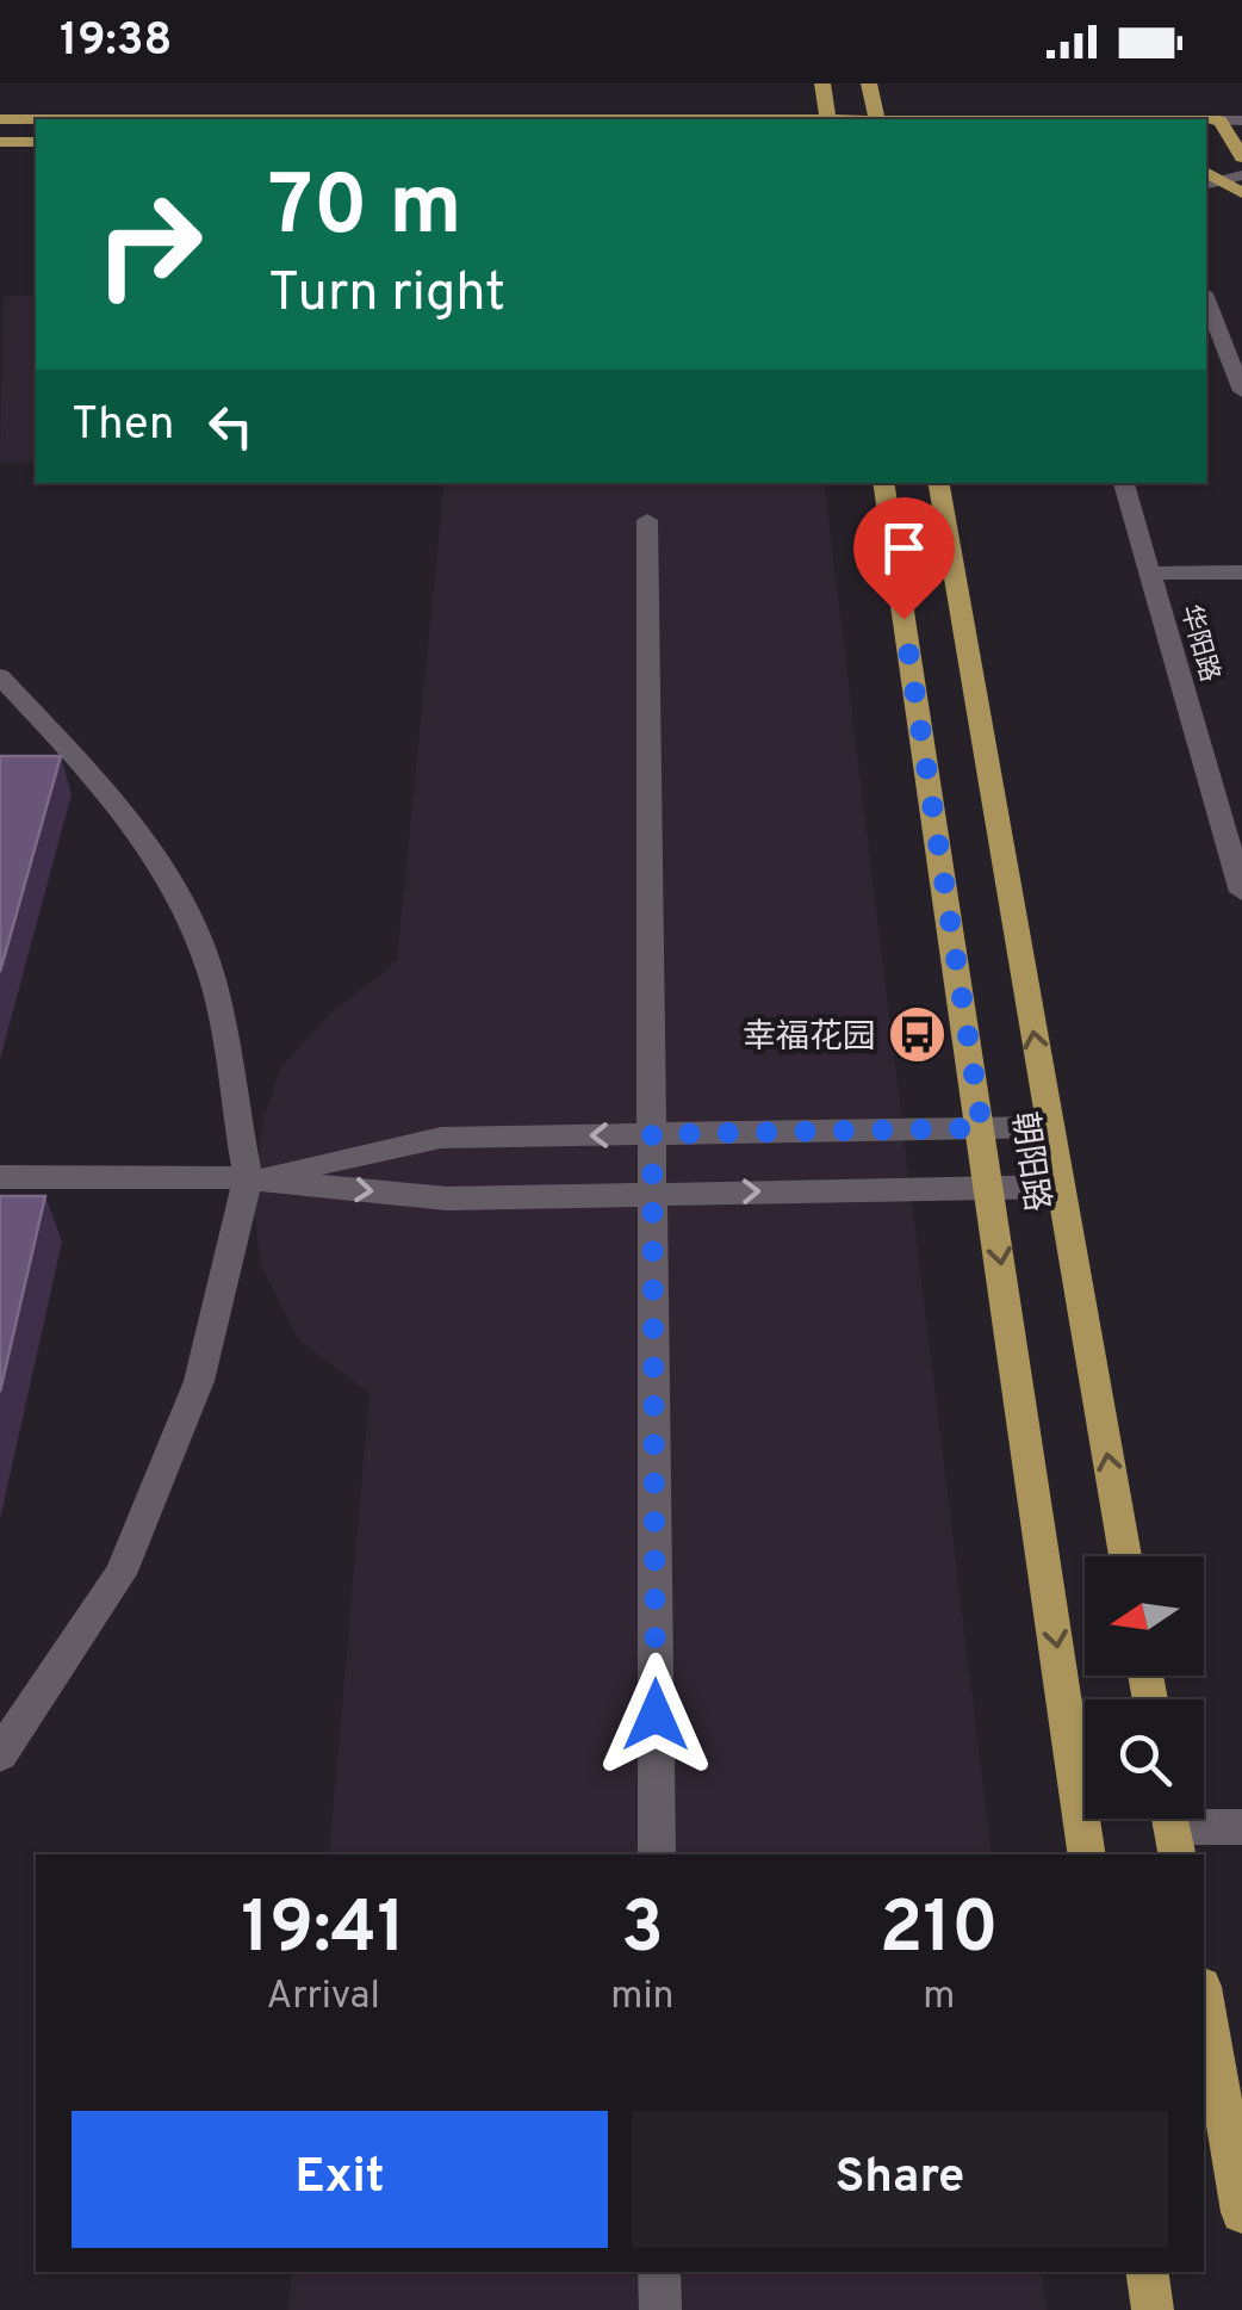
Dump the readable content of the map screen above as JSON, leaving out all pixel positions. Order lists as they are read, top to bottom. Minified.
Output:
{"streets":{"main road":["朝阳路"],"street":["华阳路"]},"places":{"bus stop":["幸福花园"]},"north":"left","page":{"status":"19:38","turn":["70 m","Turn right"],"then":"Then","eta":["19:41","Arrival","3","min","210","m"],"buttons":["Exit","Share"]}}
